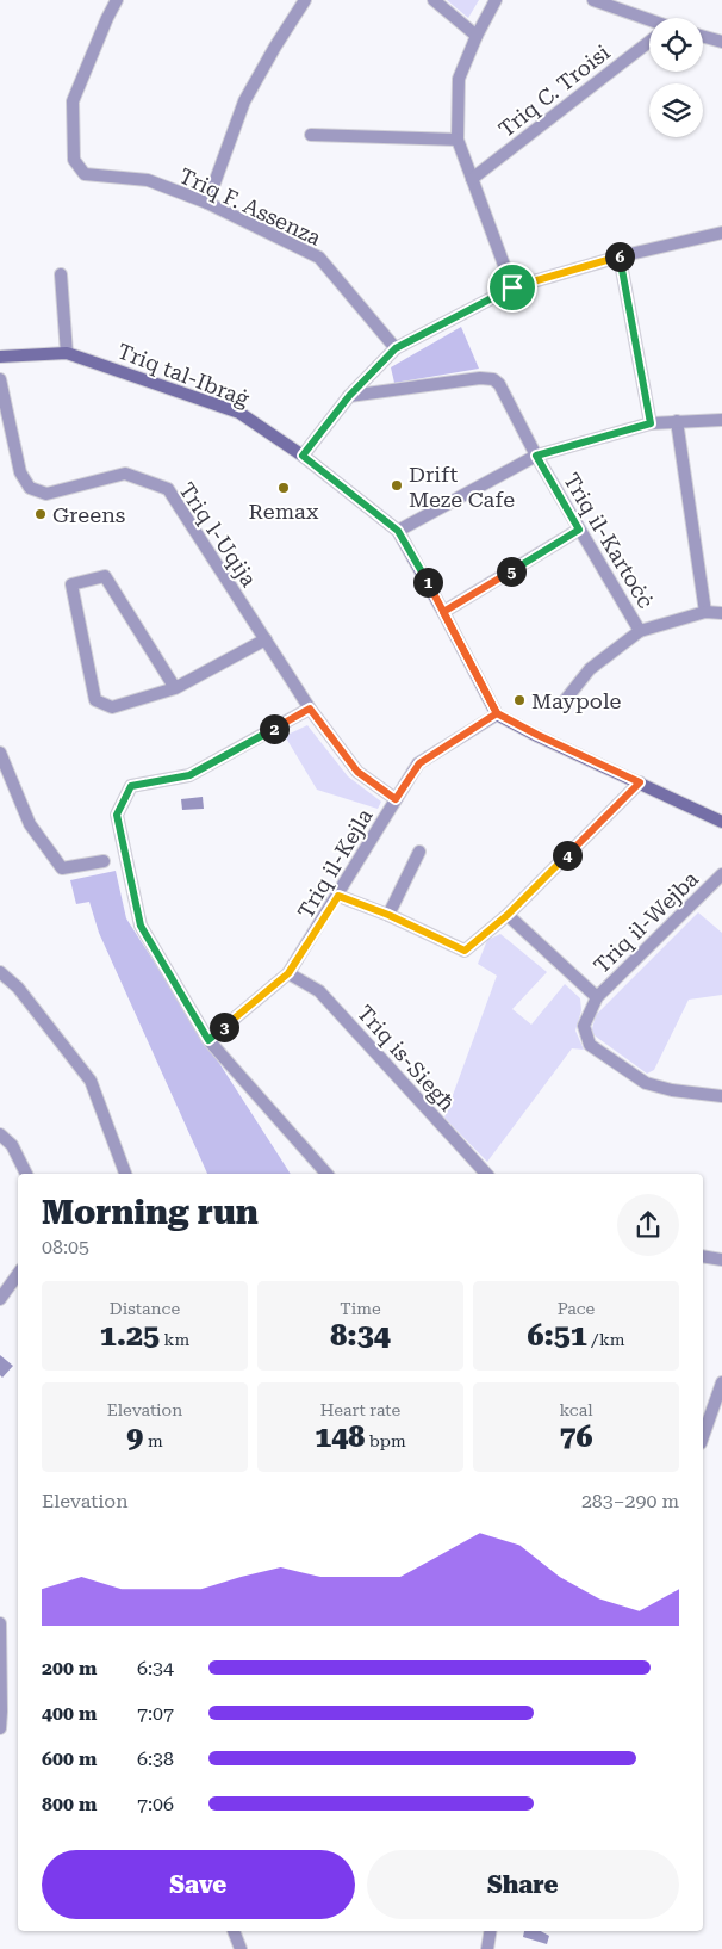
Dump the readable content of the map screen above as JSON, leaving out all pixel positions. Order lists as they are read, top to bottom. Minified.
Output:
{"streets":{"main road":["Triq tal-Ibraġ"],"street":["Triq C. Troisi","Triq F. Assenza","Triq l-Uqija","Triq il-Kartoċċ","Triq il-Kejla","Triq il-Wejba","Triq is-Siegħ"]},"crossings":[["Triq tal-Ibraġ","Triq il-Kejla"],["Triq l-Uqija","Triq il-Kejla"],["Triq il-Kejla","Triq is-Siegħ"]],"places":["Drift Meze Cafe","Remax","Greens","Maypole"],"page":{"pins":["6","5","1","2","4","3"],"heading":["Morning run","08:05"],"stats":[["Distance","1.25 km"],["Time","8:34"],["Pace","6:51 /km"],["Elevation","9 m"],["Heart rate","148 bpm"],["kcal","76"]],"chart":["Elevation","283–290 m"],"list":[{"name":"200 m","note":"6:34"},{"name":"400 m","note":"7:07"},{"name":"600 m","note":"6:38"},{"name":"800 m","note":"7:06"}],"buttons":["Save","Share"]}}
